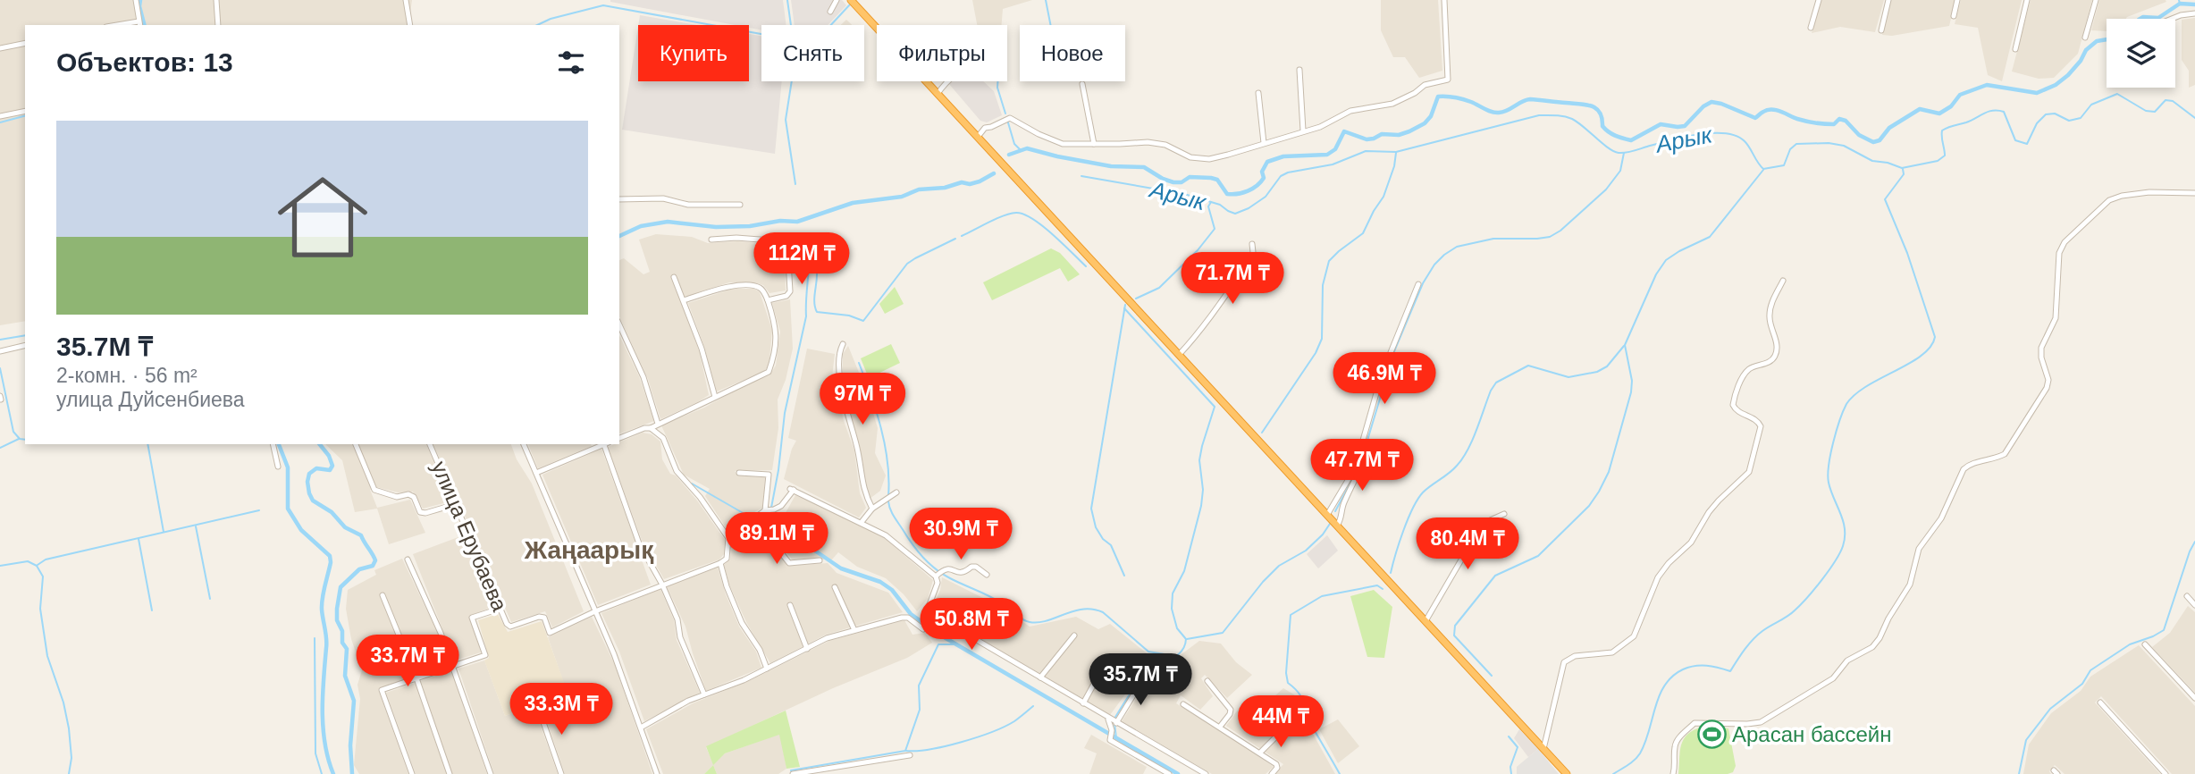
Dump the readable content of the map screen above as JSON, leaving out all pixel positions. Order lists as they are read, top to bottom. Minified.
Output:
{"streets":{"street":["улица Ерубаева"]},"districts":["Жаңаарық"],"water":["Арык"],"places":{"sports":["Арасан бассейн"]},"page":{"chip":["Купить","Снять","Фильтры","Новое"],"heading":"Объектов: 13","list":[{"name":"35.7M ₸","note":"2-комн. · 56 m² · улица Дуйсенбиева"}],"price":["112M ₸","71.7M ₸","46.9M ₸","97M ₸","47.7M ₸","30.9M ₸","89.1M ₸","80.4M ₸","50.8M ₸","33.7M ₸","35.7M ₸","33.3M ₸","44M ₸"]}}
